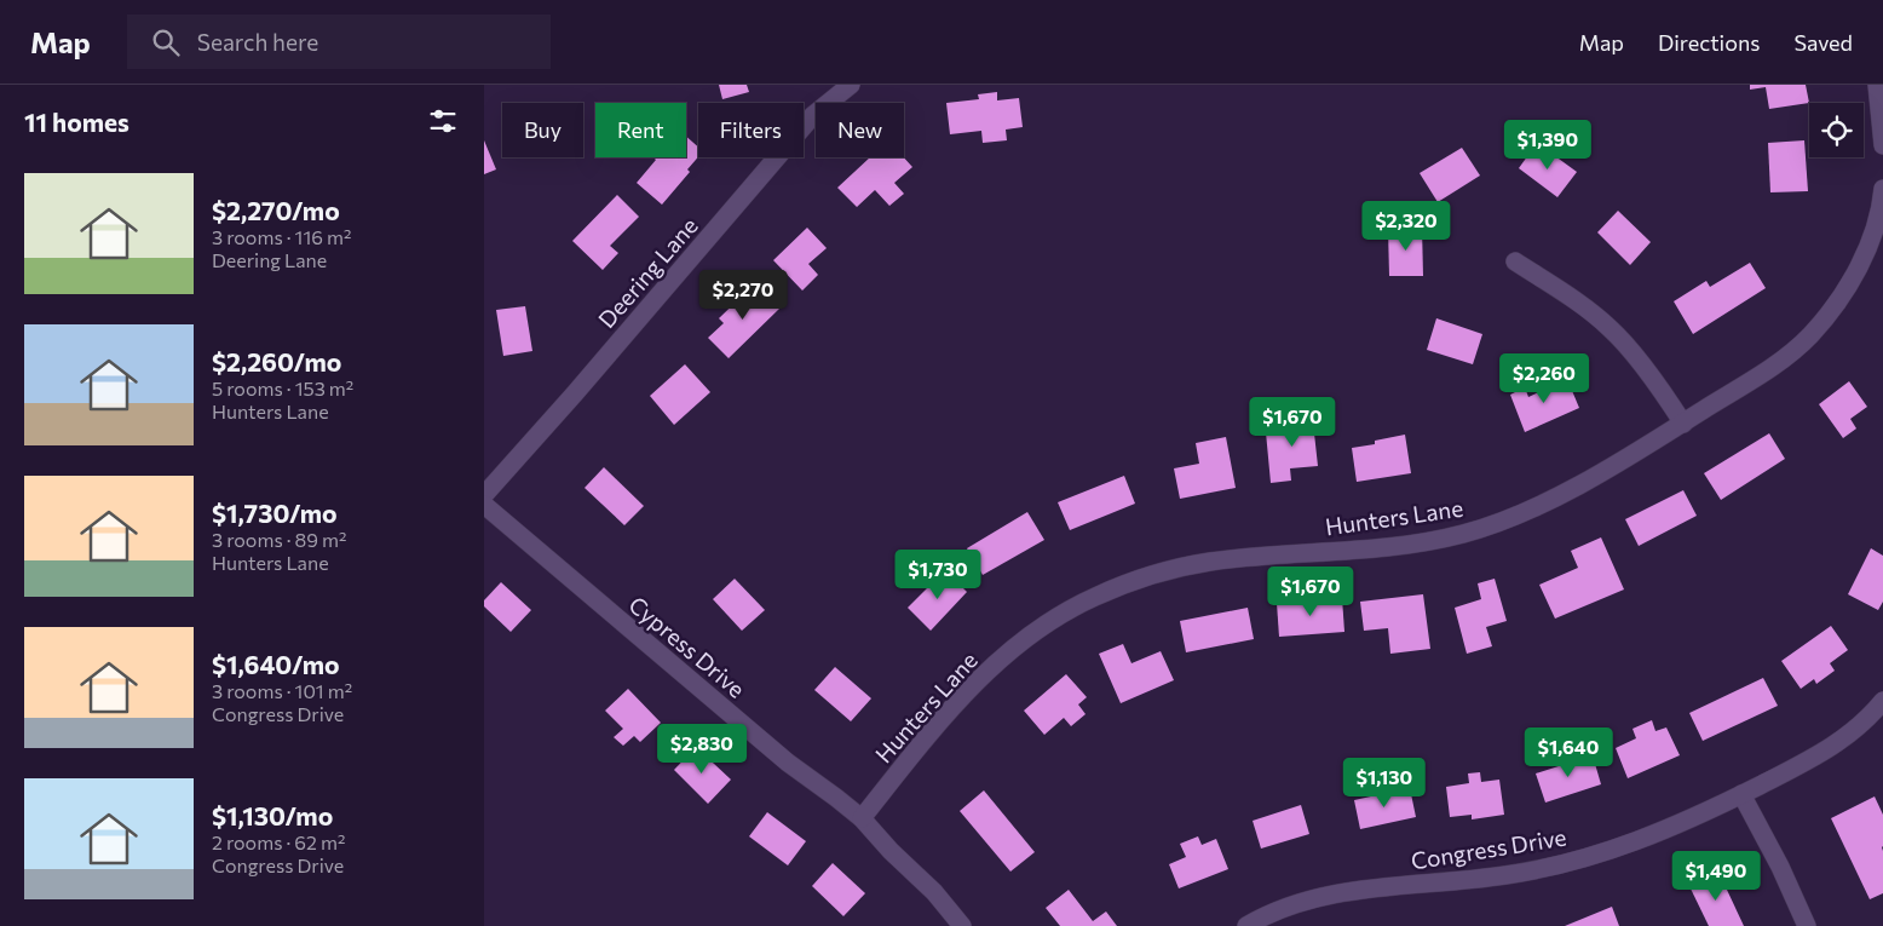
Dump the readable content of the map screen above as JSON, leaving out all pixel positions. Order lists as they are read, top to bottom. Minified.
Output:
{"streets":{"street":["Deering Lane","Hunters Lane","Cypress Drive","Congress Drive"]},"crossings":[["Hunters Lane","Cypress Drive"]],"page":{"header":"Map","search":"Search here","nav":["Map","Directions","Saved"],"heading":"11 homes","chip":["Buy","Rent","Filters","New"],"price":["$1,390","$2,320","$2,270","$2,260","$1,670","$1,730","$1,670","$2,830","$1,640","$1,130","$1,490"],"list":[{"name":"$2,270/mo","note":"3 rooms · 116 m² · Deering Lane"},{"name":"$2,260/mo","note":"5 rooms · 153 m² · Hunters Lane"},{"name":"$1,730/mo","note":"3 rooms · 89 m² · Hunters Lane"},{"name":"$1,640/mo","note":"3 rooms · 101 m² · Congress Drive"},{"name":"$1,130/mo","note":"2 rooms · 62 m² · Congress Drive"}]}}
